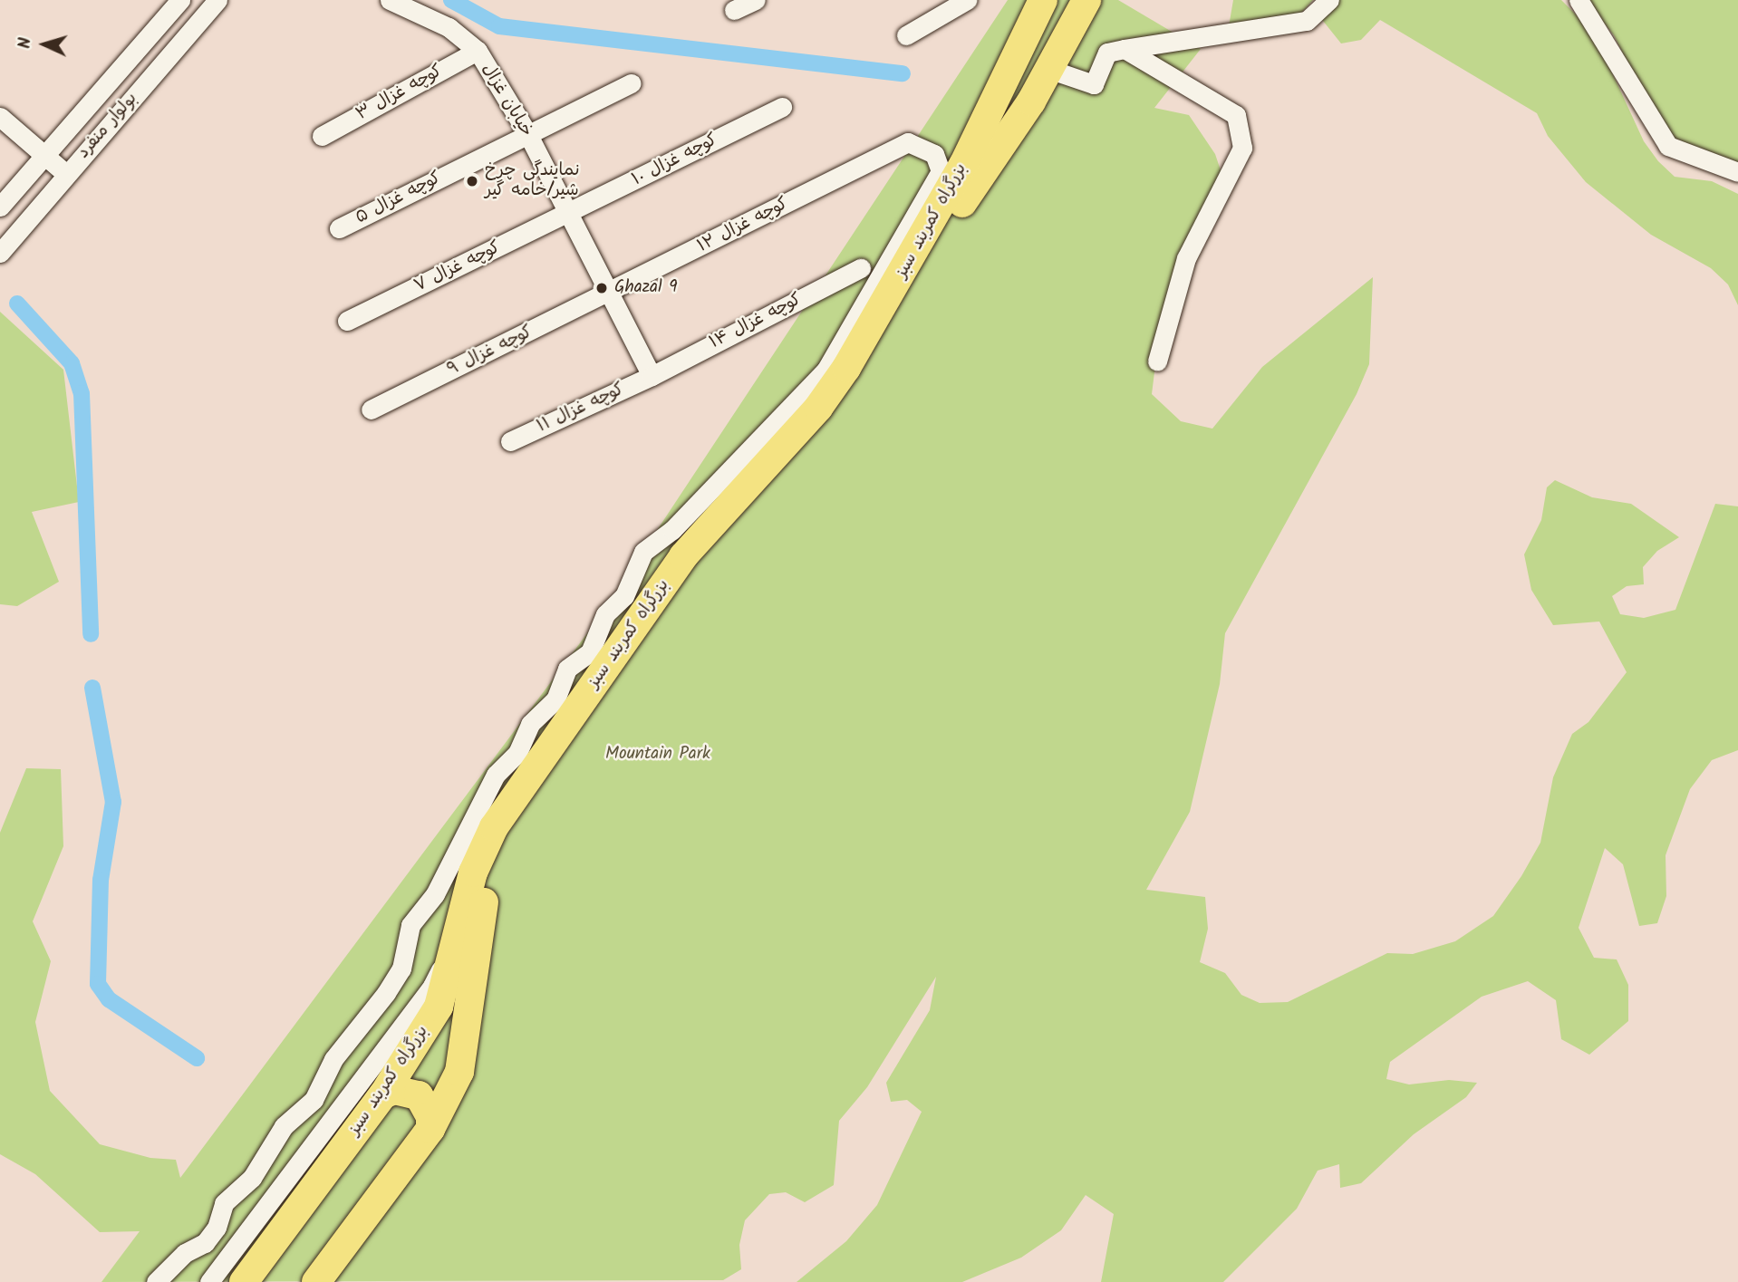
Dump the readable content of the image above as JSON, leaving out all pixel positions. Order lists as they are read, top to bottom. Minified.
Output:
{"streets":{"highway":["بزرگراه کمربند سبز"],"street":["کوچه غزال ۳","خیابان غزال","بولوار منفرد","کوچه غزال ۱۰","کوچه غزال ۵","کوچه غزال ۱۲","کوچه غزال ۷","کوچه غزال ۱۴","کوچه غزال ۹","کوچه غزال ۱۱"]},"crossings":[["کوچه غزال ۳","خیابان غزال"],["خیابان غزال","کوچه غزال ۱۰"],["خیابان غزال","کوچه غزال ۵"],["خیابان غزال","کوچه غزال ۱۲"],["خیابان غزال","کوچه غزال ۷"],["خیابان غزال","کوچه غزال ۱۴"],["خیابان غزال","کوچه غزال ۹"],["خیابان غزال","کوچه غزال ۱۱"],["کوچه غزال ۱۰","کوچه غزال ۷"],["کوچه غزال ۱۲","کوچه غزال ۹"],["کوچه غزال ۱۴","کوچه غزال ۱۱"]],"parks":["Mountain Park"],"places":["نمایندگی چرخ شیر/خامه گیر","Ghazal 9"],"north":"left"}
